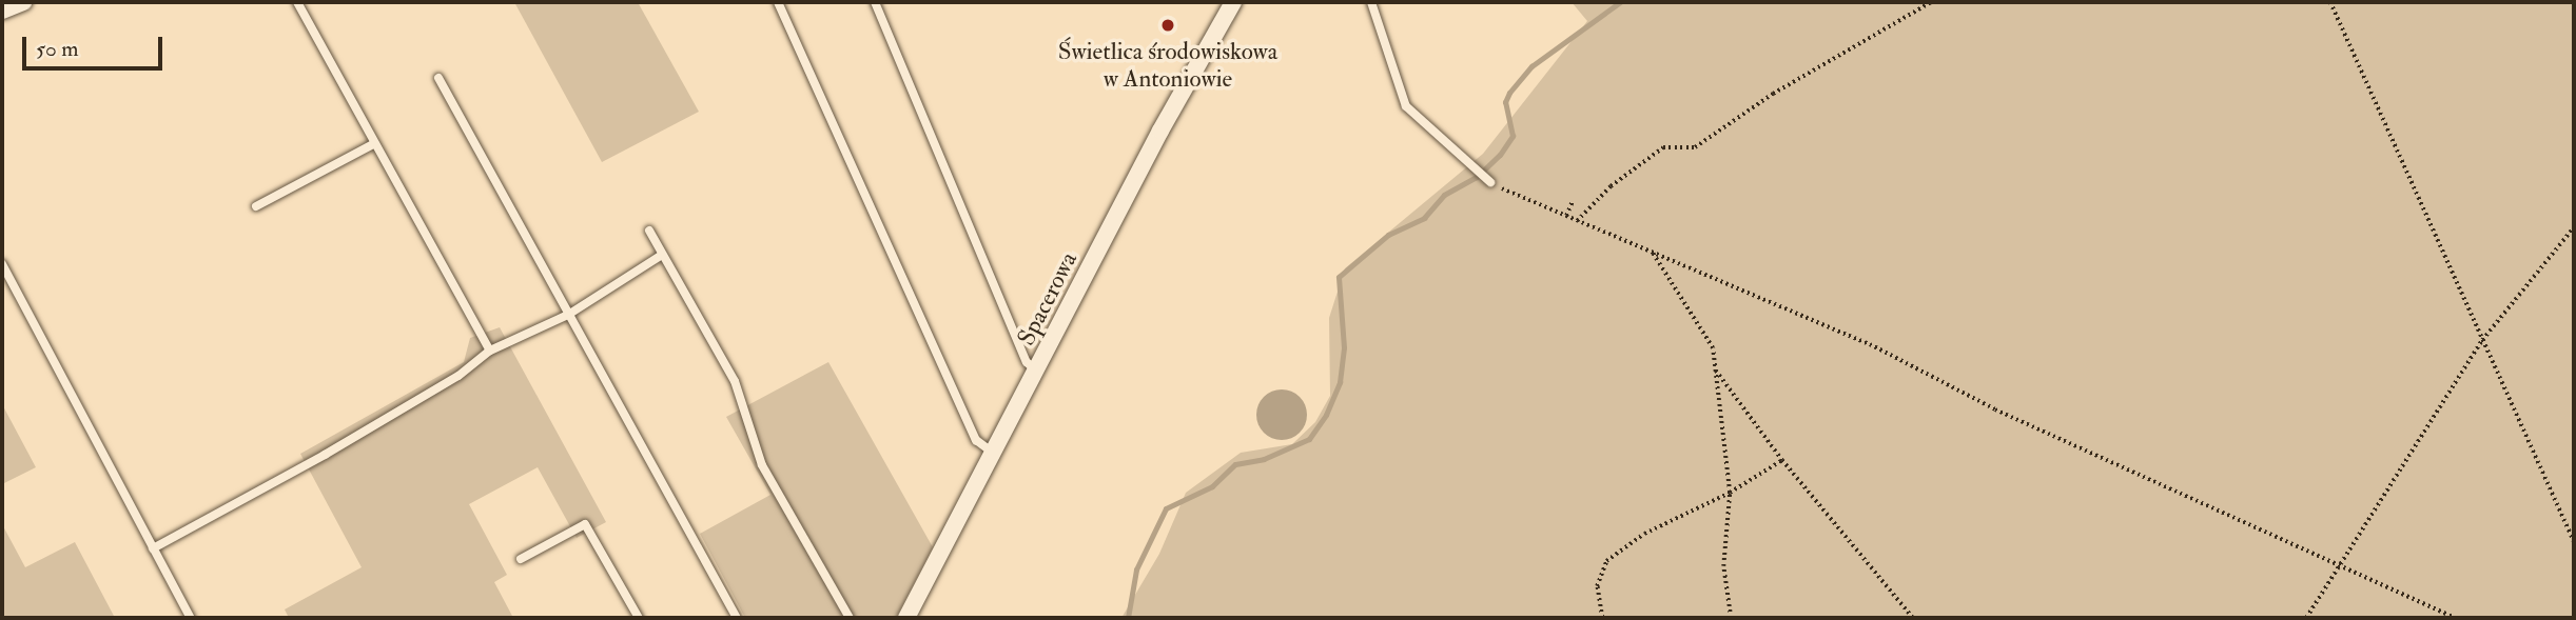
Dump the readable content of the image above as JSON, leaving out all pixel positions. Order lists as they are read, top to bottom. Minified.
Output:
{"streets":{"street":["Spacerowa"]},"places":["Świetlica środowiskowa w Antoniowie"],"scale_bar":"50 m"}
